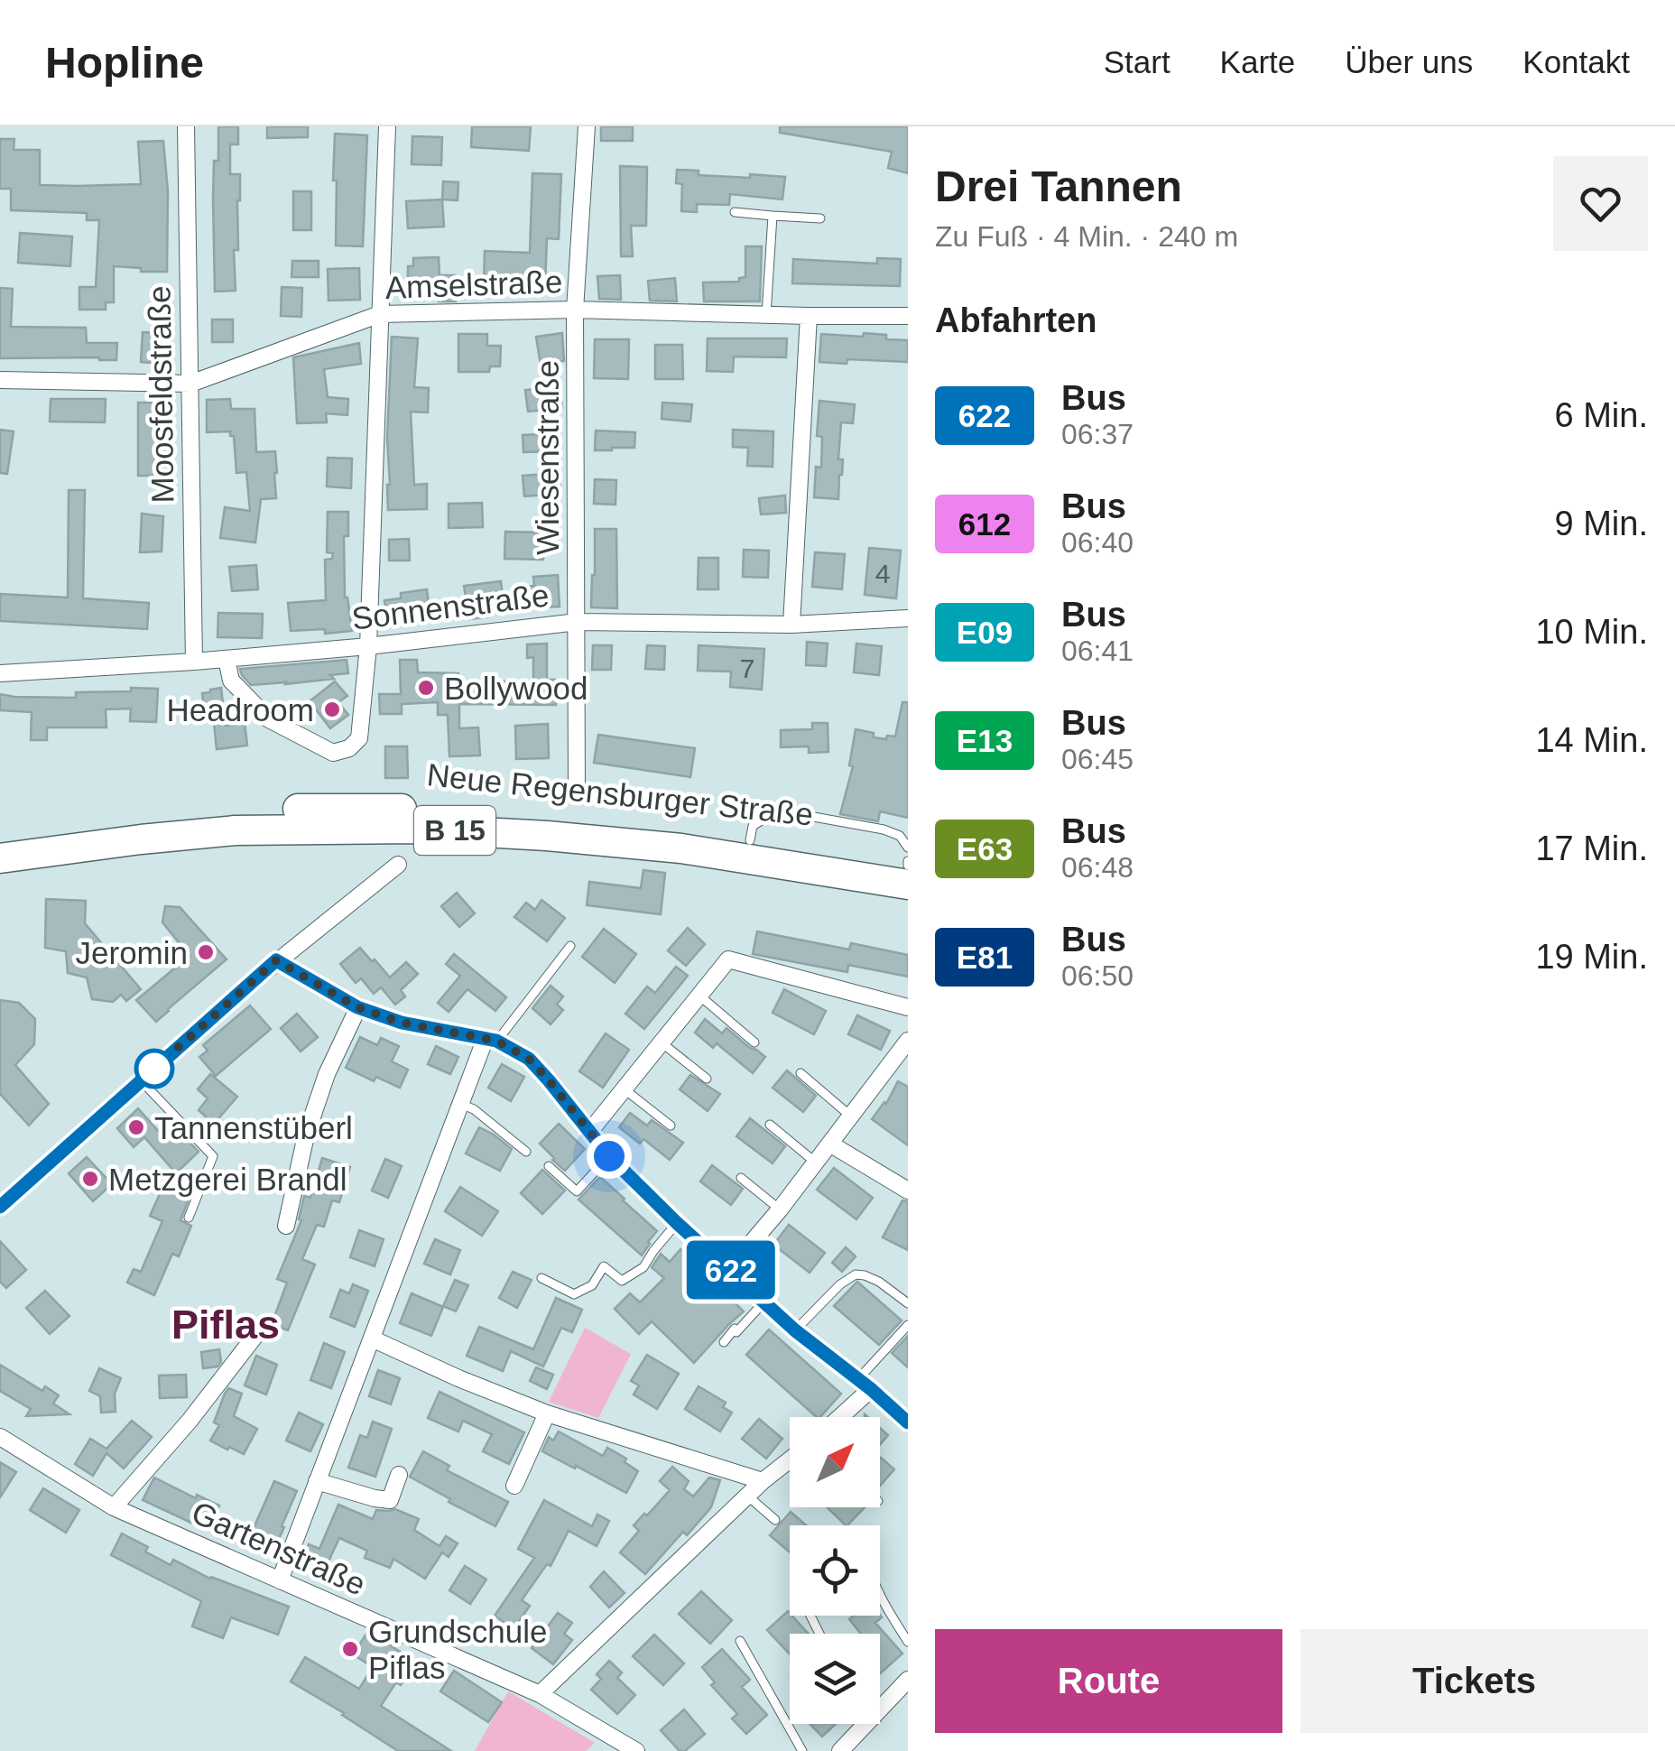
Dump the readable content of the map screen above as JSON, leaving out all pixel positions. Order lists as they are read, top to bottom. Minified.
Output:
{"streets":{"highway":["Neue Regensburger Straße","B 15"],"street":["Amselstraße","Moosfeldstraße","Wiesenstraße","Sonnenstraße","Gartenstraße"]},"crossings":[["Amselstraße","Moosfeldstraße"],["Amselstraße","Wiesenstraße"],["Moosfeldstraße","Sonnenstraße"],["Wiesenstraße","Sonnenstraße"]],"districts":["Piflas"],"places":["Bollywood","Headroom","Jeromin","Tannenstüberl","Metzgerei Brandl","Grundschule Piflas"],"lines":["bus line 622"],"house_numbers":["4","7"],"north":"top right","page":{"header":"Hopline","nav":["Start","Karte","Über uns","Kontakt"],"on_map":"622","heading":[["Drei Tannen","Zu Fuß · 4 Min. · 240 m"],"Abfahrten"],"list":[{"mark":"622","name":"Bus","note":"06:37","value":"6 Min."},{"mark":"612","name":"Bus","note":"06:40","value":"9 Min."},{"mark":"E09","name":"Bus","note":"06:41","value":"10 Min."},{"mark":"E13","name":"Bus","note":"06:45","value":"14 Min."},{"mark":"E63","name":"Bus","note":"06:48","value":"17 Min."},{"mark":"E81","name":"Bus","note":"06:50","value":"19 Min."}],"buttons":["Route","Tickets"]}}
